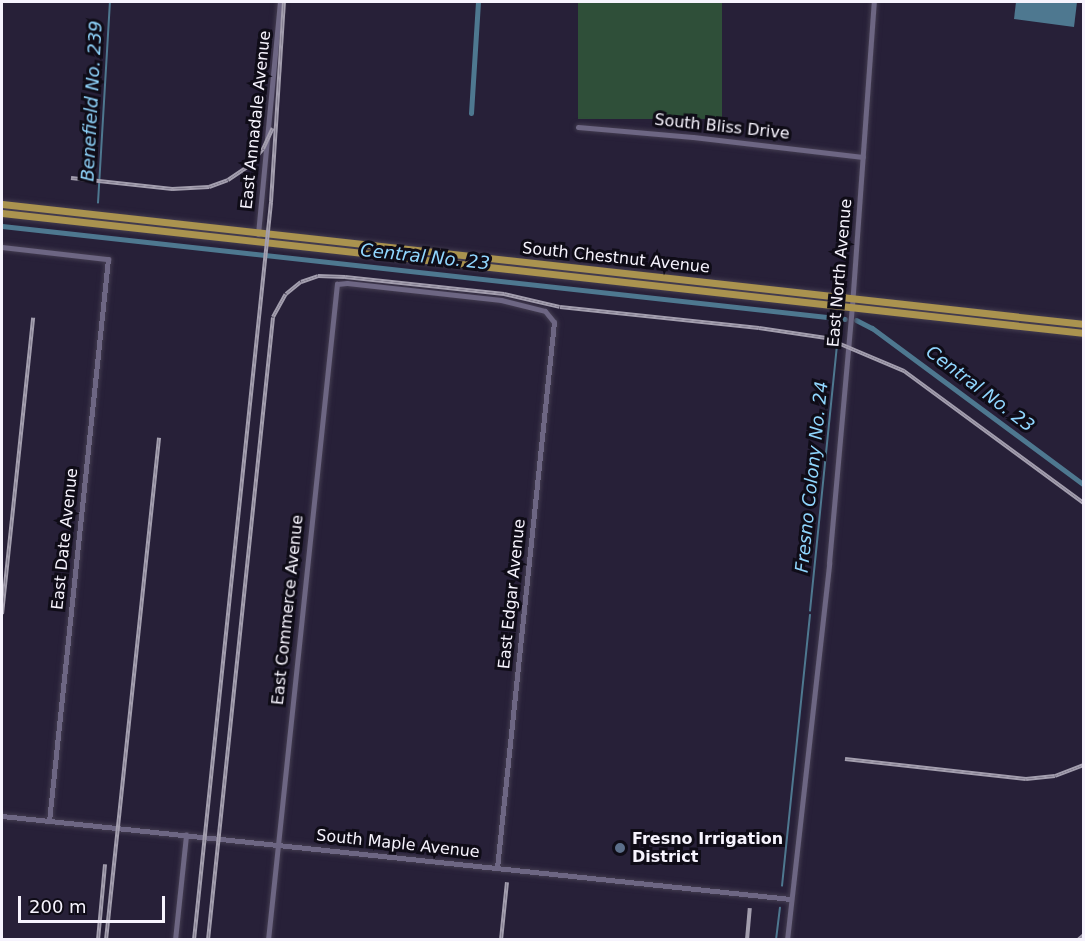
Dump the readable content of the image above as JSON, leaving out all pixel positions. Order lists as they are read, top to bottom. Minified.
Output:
{"streets":{"main road":["South Chestnut Avenue"],"street":["East Annadale Avenue","South Bliss Drive","East North Avenue","East Date Avenue","East Edgar Avenue","East Commerce Avenue","South Maple Avenue"]},"crossings":[["East Annadale Avenue","South Chestnut Avenue"],["South Bliss Drive","East North Avenue"],["South Chestnut Avenue","East North Avenue"],["East North Avenue","South Maple Avenue"],["East Date Avenue","South Maple Avenue"],["East Edgar Avenue","East Commerce Avenue"],["East Edgar Avenue","South Maple Avenue"],["East Commerce Avenue","South Maple Avenue"]],"water":["Benefield No. 239","Central No. 23","Fresno Colony No. 24"],"places":["Fresno Irrigation District"],"scale_bar":"200 m"}
